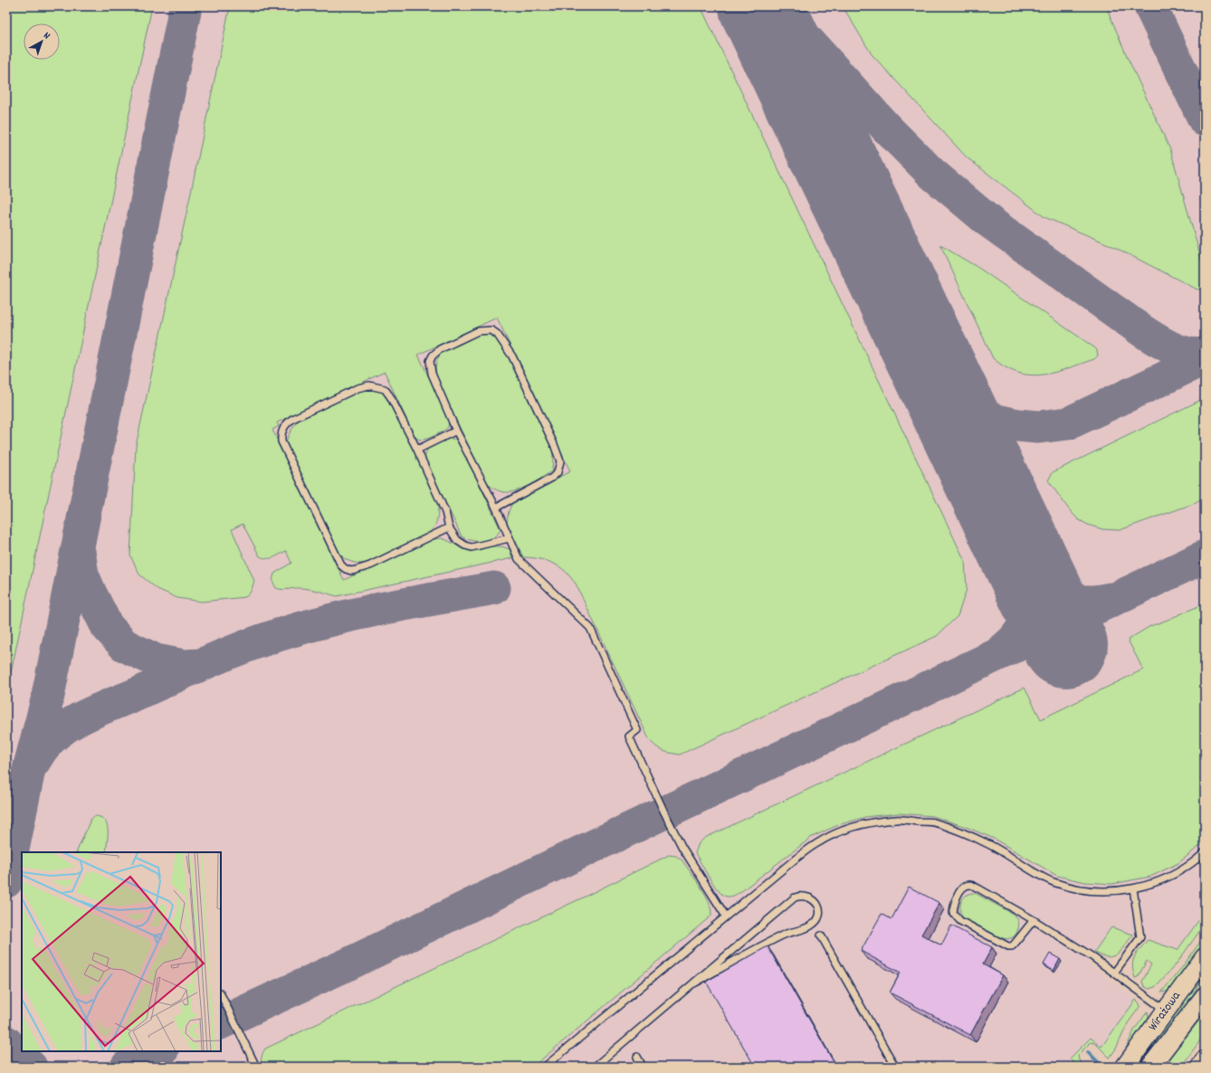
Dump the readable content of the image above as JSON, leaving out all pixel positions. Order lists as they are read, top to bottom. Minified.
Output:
{"streets":{"main road":["Wirażowa"]},"north":"top right"}
